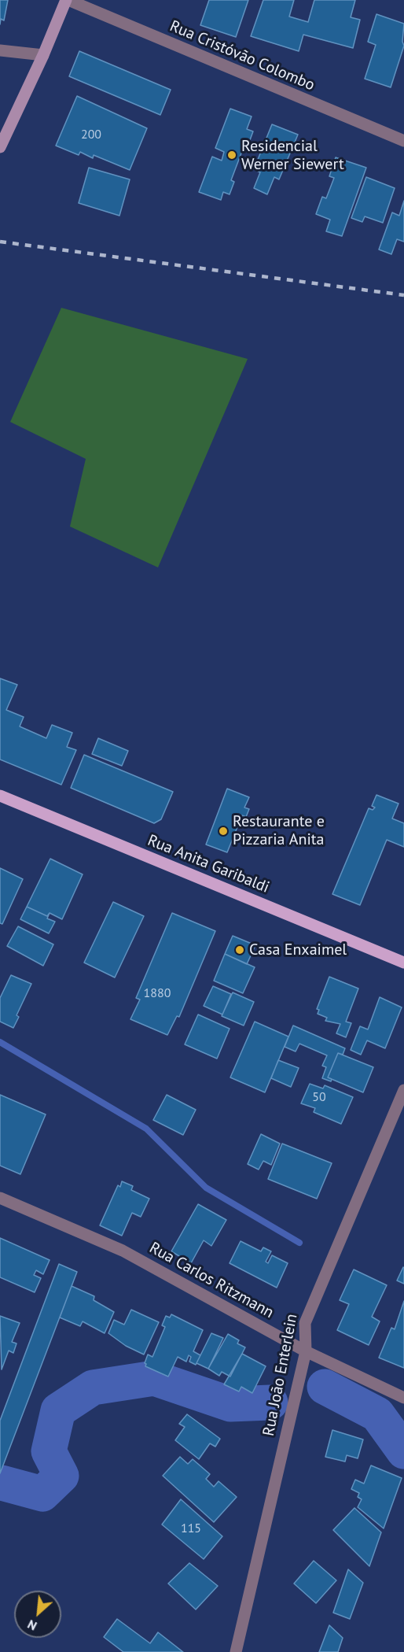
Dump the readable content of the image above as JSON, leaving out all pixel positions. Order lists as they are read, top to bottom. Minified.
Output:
{"streets":{"main road":["Rua Anita Garibaldi"],"street":["Rua Cristóvão Colombo","Rua Carlos Ritzmann","Rua João Enterlein"]},"crossings":[["Rua Carlos Ritzmann","Rua João Enterlein"]],"places":["Residencial Werner Siewert","Restaurante e Pizzaria Anita","Casa Enxaimel"],"house_numbers":["200","1880","50","115"],"north":"bottom left"}
